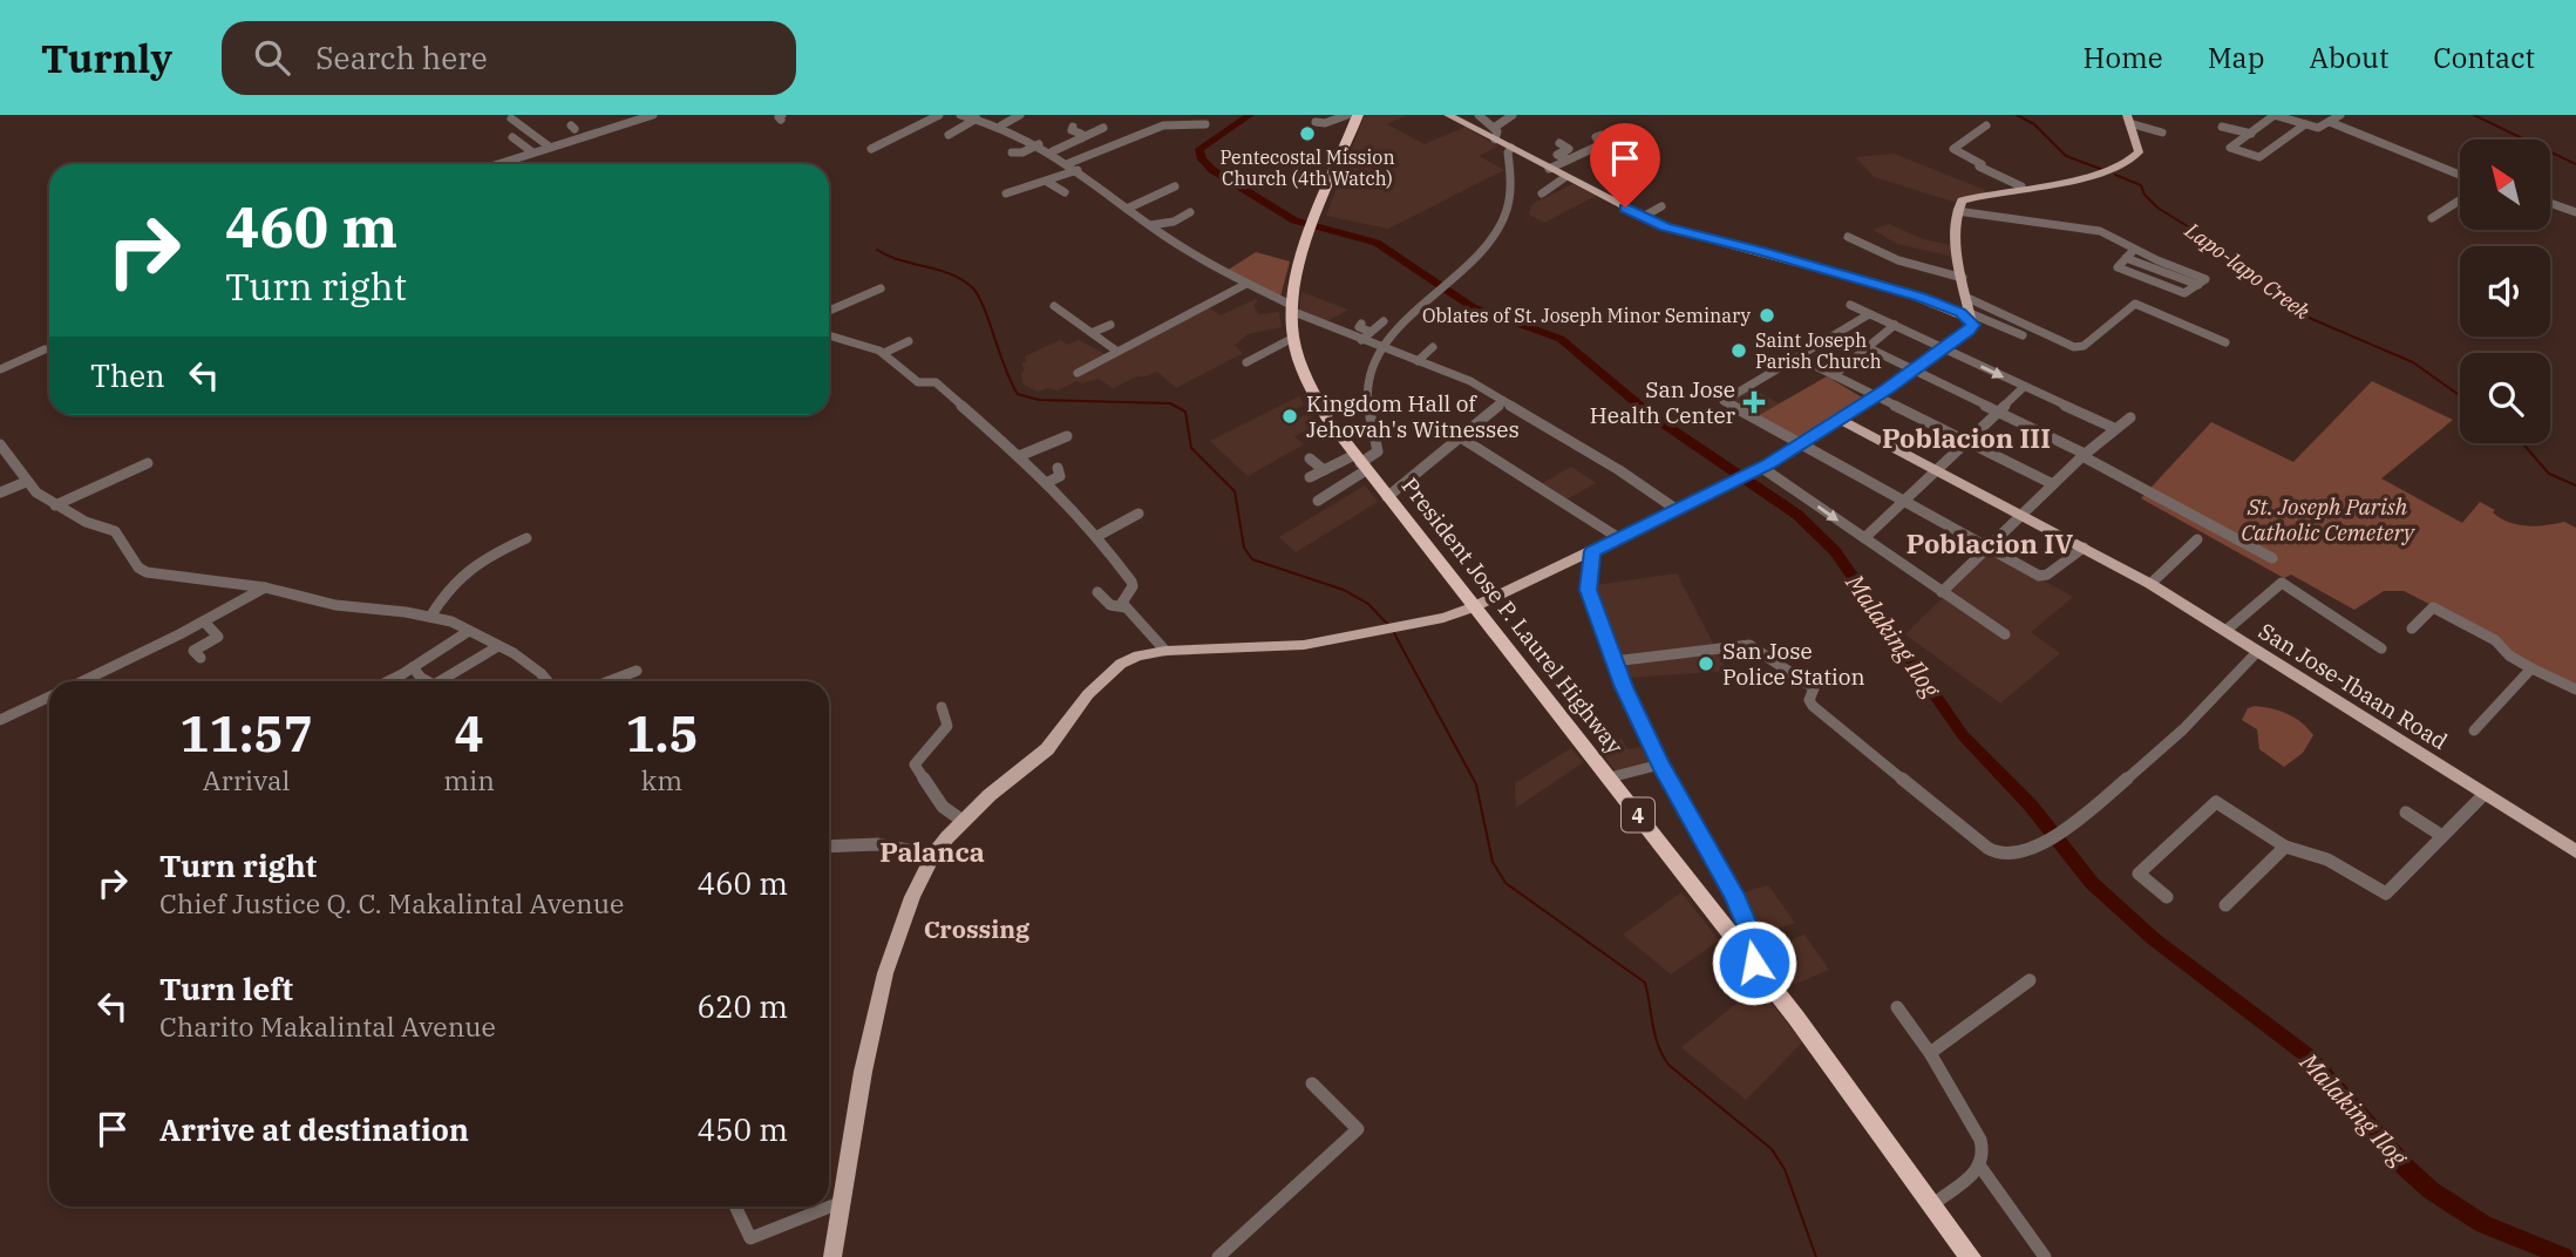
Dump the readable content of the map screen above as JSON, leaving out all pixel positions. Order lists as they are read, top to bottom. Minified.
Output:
{"streets":{"highway":["President Jose P. Laurel Highway","4"],"main road":["San Jose-Ibaan Road"]},"districts":["Poblacion III","Poblacion IV","Palanca","Crossing"],"water":["Lapo-lapo Creek","Malaking Ilog"],"parks":["St. Joseph Parish Catholic Cemetery"],"places":{"other":["Pentecostal Mission Church (4th Watch)","Oblates of St. Joseph Minor Seminary","Saint Joseph Parish Church","Kingdom Hall of Jehovah's Witnesses","San Jose Police Station"],"health":["San Jose Health Center"]},"north":"top left","page":{"header":"Turnly","search":"Search here","nav":["Home","Map","About","Contact"],"turn":["460 m","Turn right"],"then":"Then","eta":["11:57","Arrival","4","min","1.5","km"],"list":[{"name":"Turn right","note":"Chief Justice Q. C. Makalintal Avenue","value":"460 m"},{"name":"Turn left","note":"Charito Makalintal Avenue","value":"620 m"},{"name":"Arrive at destination","value":"450 m"}]}}
